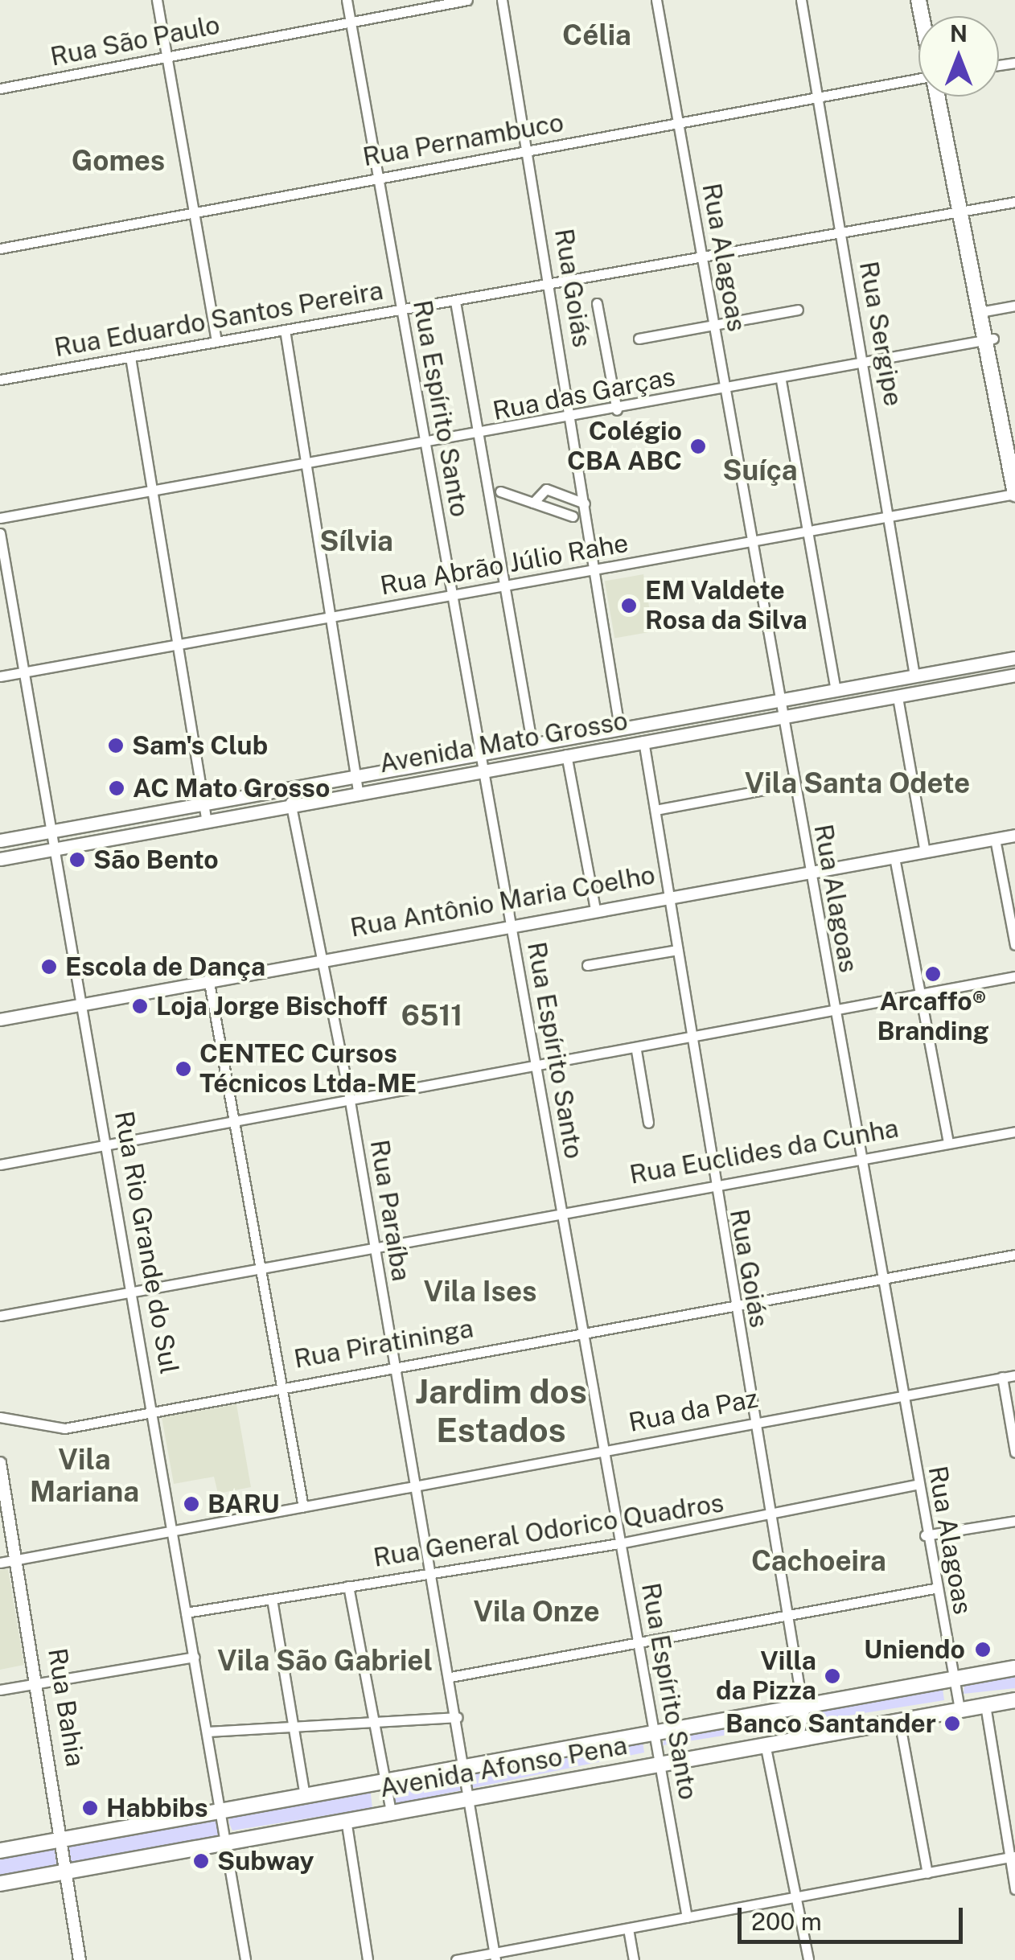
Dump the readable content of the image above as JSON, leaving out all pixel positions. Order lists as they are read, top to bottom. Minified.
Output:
{"streets":{"main road":["Avenida Mato Grosso","Avenida Afonso Pena"],"street":["Rua São Paulo","Rua Pernambuco","Rua Alagoas","Rua Goiás","Rua Eduardo Santos Pereira","Rua Sergipe","Rua das Garças","Rua Espírito Santo","Rua Abrão Júlio Rahe","Rua Antônio Maria Coelho","Rua Euclides da Cunha","Rua Paraíba","Rua Rio Grande do Sul","Rua Piratininga","Rua da Paz","Rua General Odorico Quadros","Rua Bahia"]},"crossings":[["Rua São Paulo","Rua Espírito Santo"],["Rua Pernambuco","Rua Alagoas"],["Rua Pernambuco","Rua Goiás"],["Rua Pernambuco","Rua Sergipe"],["Rua Pernambuco","Rua Espírito Santo"],["Rua Alagoas","Rua Eduardo Santos Pereira"],["Rua Alagoas","Rua das Garças"],["Rua Alagoas","Rua Abrão Júlio Rahe"],["Rua Alagoas","Avenida Mato Grosso"],["Rua Alagoas","Rua Antônio Maria Coelho"],["Rua Alagoas","Rua Euclides da Cunha"],["Rua Alagoas","Rua Piratininga"],["Rua Alagoas","Rua da Paz"],["Rua Alagoas","Rua General Odorico Quadros"],["Rua Alagoas","Avenida Afonso Pena"],["Rua Goiás","Rua Eduardo Santos Pereira"],["Rua Goiás","Rua das Garças"],["Rua Goiás","Rua Abrão Júlio Rahe"],["Rua Goiás","Avenida Mato Grosso"],["Rua Goiás","Rua Antônio Maria Coelho"],["Rua Goiás","Rua Euclides da Cunha"],["Rua Goiás","Rua Piratininga"],["Rua Goiás","Rua da Paz"],["Rua Goiás","Rua General Odorico Quadros"],["Rua Goiás","Avenida Afonso Pena"],["Rua Eduardo Santos Pereira","Rua Sergipe"],["Rua Eduardo Santos Pereira","Rua Espírito Santo"],["Rua Sergipe","Rua das Garças"],["Rua Sergipe","Rua Abrão Júlio Rahe"],["Rua Sergipe","Avenida Mato Grosso"],["Rua das Garças","Rua Espírito Santo"],["Rua Espírito Santo","Rua Abrão Júlio Rahe"],["Rua Espírito Santo","Avenida Mato Grosso"],["Rua Espírito Santo","Rua Antônio Maria Coelho"],["Rua Espírito Santo","Rua Euclides da Cunha"],["Rua Espírito Santo","Rua Piratininga"],["Rua Espírito Santo","Rua da Paz"],["Rua Espírito Santo","Rua General Odorico Quadros"],["Rua Espírito Santo","Avenida Afonso Pena"],["Rua Abrão Júlio Rahe","Rua Rio Grande do Sul"],["Avenida Mato Grosso","Rua Paraíba"],["Avenida Mato Grosso","Rua Rio Grande do Sul"],["Rua Antônio Maria Coelho","Rua Paraíba"],["Rua Antônio Maria Coelho","Rua Rio Grande do Sul"],["Rua Euclides da Cunha","Rua Paraíba"],["Rua Euclides da Cunha","Rua Rio Grande do Sul"],["Rua Paraíba","Rua Piratininga"],["Rua Paraíba","Rua da Paz"],["Rua Paraíba","Rua General Odorico Quadros"],["Rua Paraíba","Avenida Afonso Pena"],["Rua Rio Grande do Sul","Rua Piratininga"],["Rua Rio Grande do Sul","Rua da Paz"],["Rua Rio Grande do Sul","Rua General Odorico Quadros"],["Rua Rio Grande do Sul","Avenida Afonso Pena"],["Rua da Paz","Rua Bahia"],["Rua Bahia","Avenida Afonso Pena"]],"districts":["Célia","Gomes","Suíça","Sílvia","Vila Santa Odete","6511","Vila Ises","Jardim dos Estados","Vila Mariana","Cachoeira","Vila Onze","Vila São Gabriel"],"places":["Colégio CBA ABC","EM Valdete Rosa da Silva","Sam's Club","AC Mato Grosso","São Bento","Escola de Dança","Arcaffo® Branding","Loja Jorge Bischoff","CENTEC Cursos Técnicos Ltda-ME","BARU","Uniendo","Villa da Pizza","Banco Santander","Habbibs","Subway"],"scale_bar":"200 m","north":"top"}
